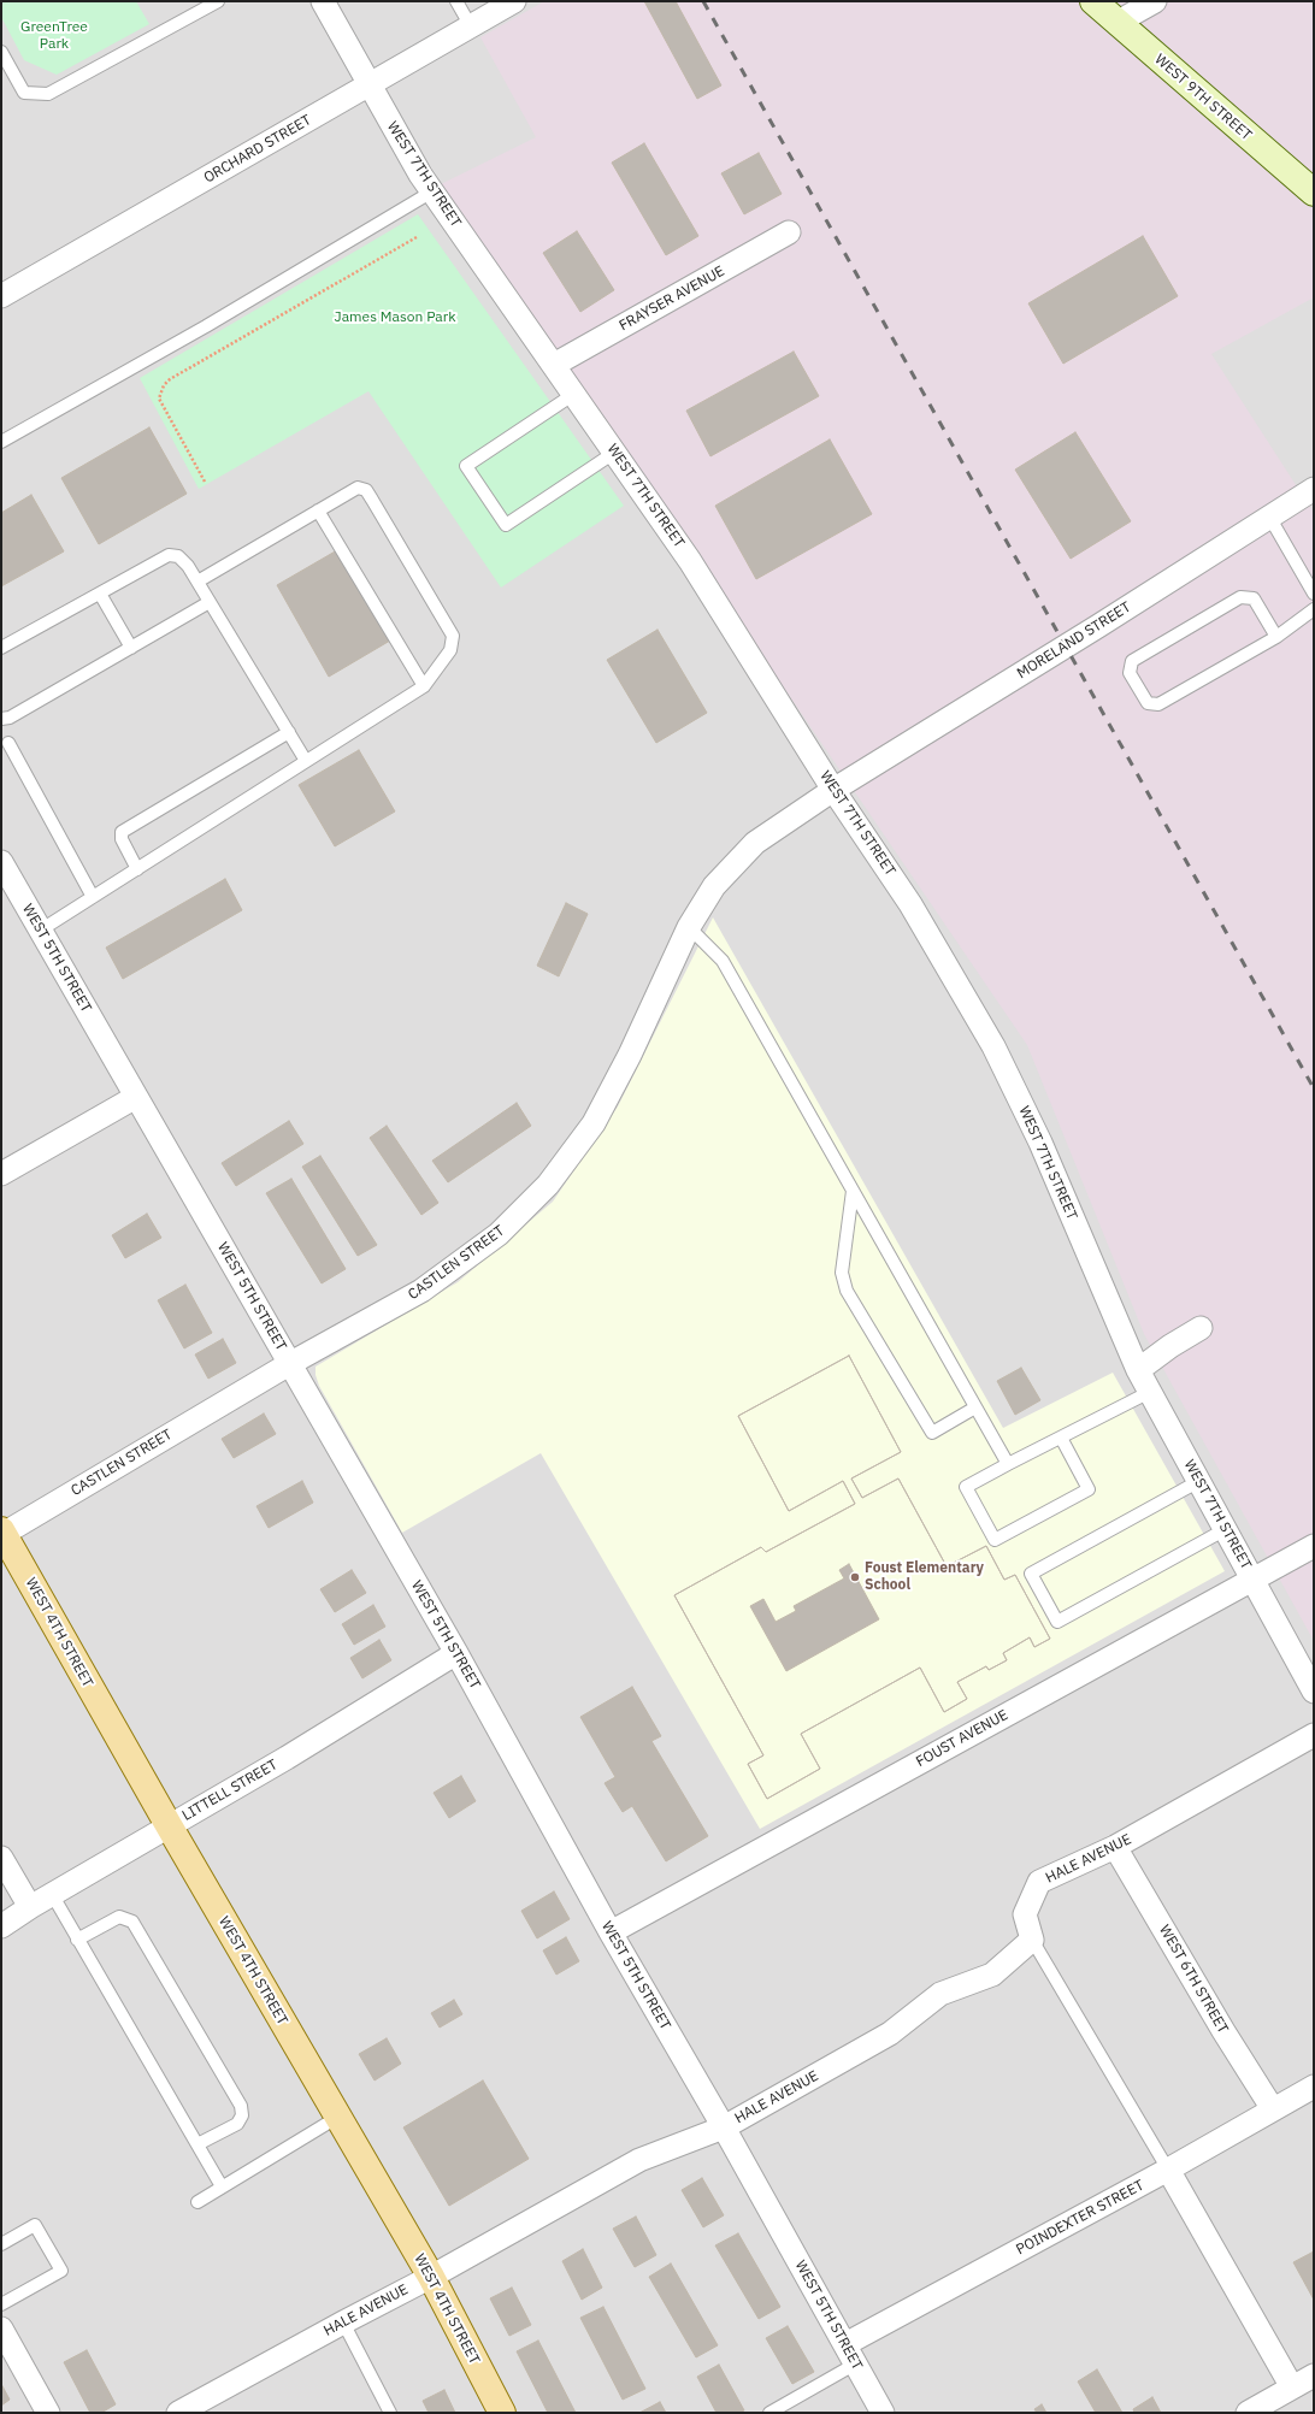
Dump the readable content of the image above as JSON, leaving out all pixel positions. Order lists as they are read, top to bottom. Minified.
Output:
{"streets":{"main road":["WEST 4TH STREET"],"street":["WEST 9TH STREET","ORCHARD STREET","WEST 7TH STREET","FRAYSER AVENUE","MORELAND STREET","WEST 5TH STREET","CASTLEN STREET","FOUST AVENUE","LITTELL STREET","HALE AVENUE","WEST 6TH STREET","POINDEXTER STREET"]},"crossings":[["ORCHARD STREET","WEST 7TH STREET"],["WEST 7TH STREET","FRAYSER AVENUE"],["WEST 7TH STREET","MORELAND STREET"],["WEST 7TH STREET","CASTLEN STREET"],["WEST 7TH STREET","FOUST AVENUE"],["MORELAND STREET","CASTLEN STREET"],["WEST 5TH STREET","CASTLEN STREET"],["WEST 5TH STREET","FOUST AVENUE"],["WEST 5TH STREET","LITTELL STREET"],["WEST 5TH STREET","HALE AVENUE"],["WEST 5TH STREET","POINDEXTER STREET"],["CASTLEN STREET","WEST 4TH STREET"],["WEST 4TH STREET","LITTELL STREET"],["WEST 4TH STREET","HALE AVENUE"],["HALE AVENUE","WEST 6TH STREET"],["WEST 6TH STREET","POINDEXTER STREET"]],"parks":["GreenTree Park","James Mason Park"],"places":["Foust Elementary School"]}
